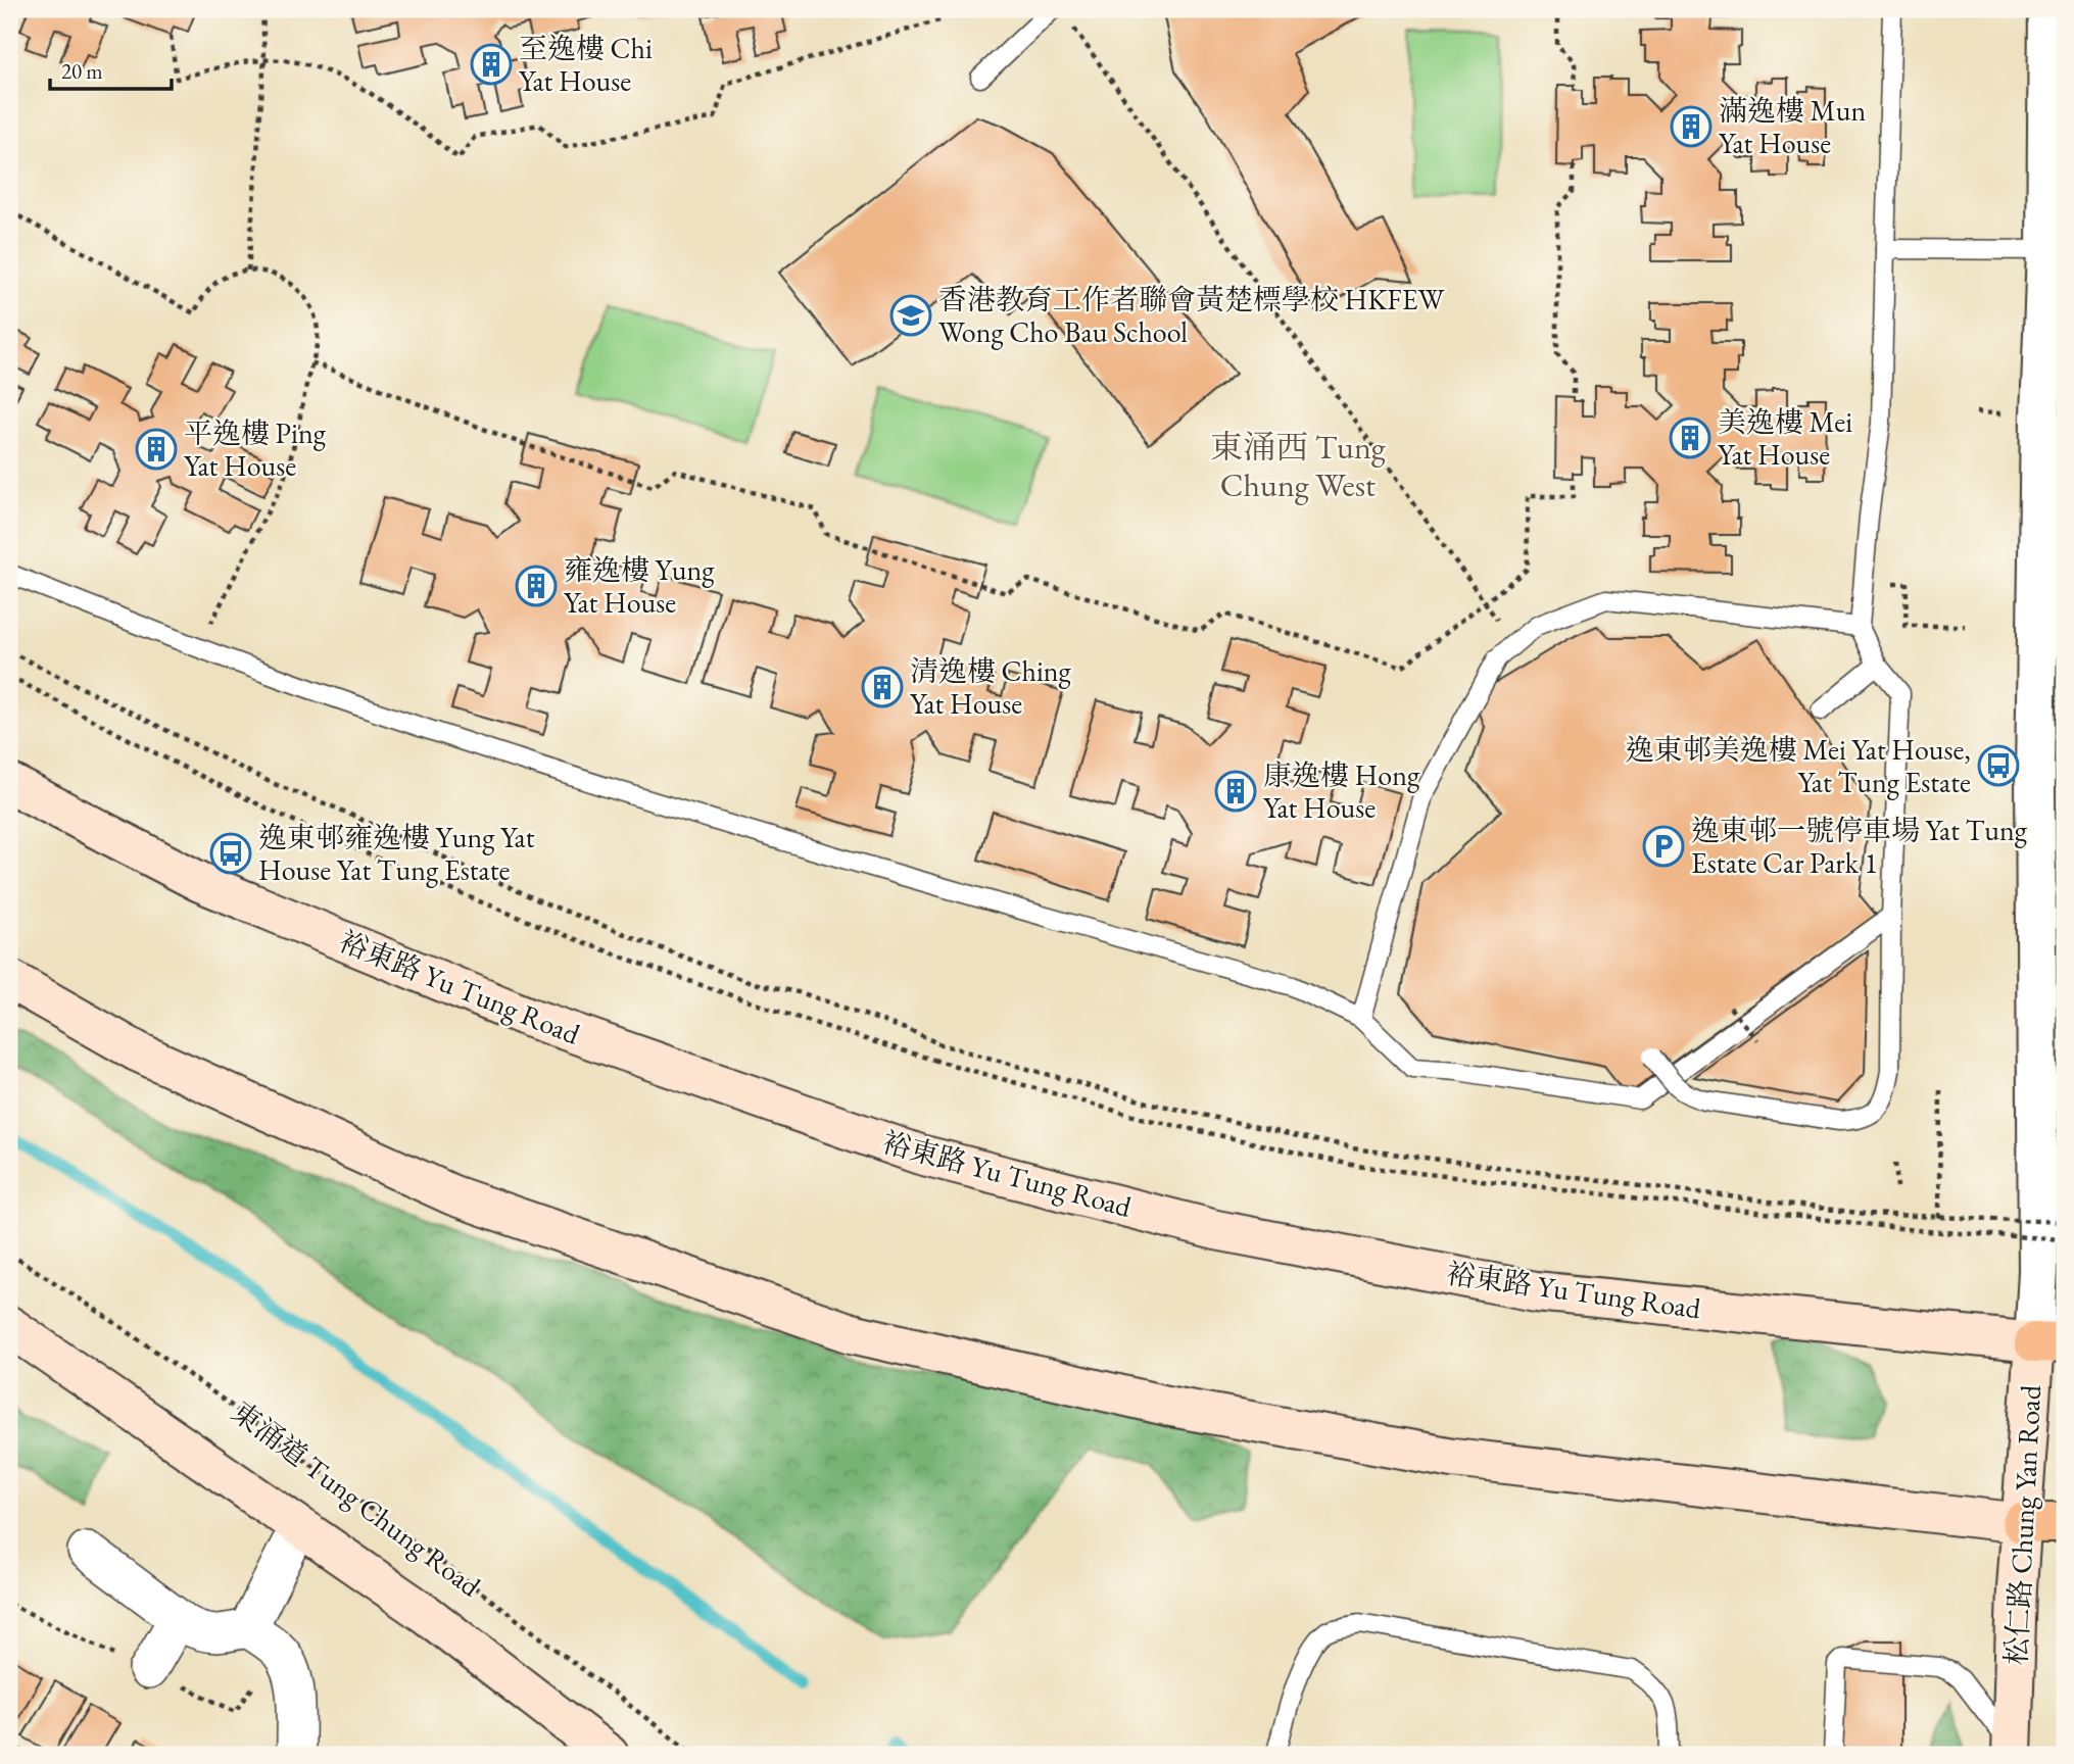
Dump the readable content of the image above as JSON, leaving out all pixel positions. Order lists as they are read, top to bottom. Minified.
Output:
{"streets":{"main road":["裕東路 Yu Tung Road","東涌道 Tung Chung Road","松仁路 Chung Yan Road"]},"crossings":[["裕東路 Yu Tung Road","松仁路 Chung Yan Road"]],"districts":["東涌西 Tung Chung West"],"places":{"building":["至逸樓 Chi Yat House","滿逸樓 Mun Yat House","美逸樓 Mei Yat House","平逸樓 Ping Yat House","雍逸樓 Yung Yat House","清逸樓 Ching Yat House","康逸樓 Hong Yat House"],"school or university":["香港教育工作者聯會黃楚標學校 HKFEW Wong Cho Bau School"],"bus stop":["逸東邨美逸樓 Mei Yat House, Yat Tung Estate","逸東邨雍逸樓 Yung Yat House Yat Tung Estate"],"parking":["逸東邨一號停車場 Yat Tung Estate Car Park 1"]},"scale_bar":"20 m"}
